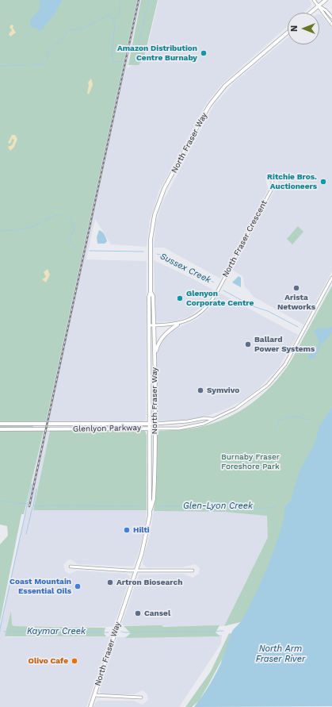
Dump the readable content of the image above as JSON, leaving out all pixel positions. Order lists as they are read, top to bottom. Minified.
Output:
{"streets":{"street":["North Fraser Way","North Fraser Crescent","Glenlyon Parkway"]},"crossings":[["North Fraser Way","North Fraser Crescent"],["North Fraser Way","Glenlyon Parkway"]],"water":["Sussex Creek","Glen-Lyon Creek","Kaymar Creek","North Arm Fraser River"],"parks":["Burnaby Fraser Foreshore Park"],"places":["Amazon Distribution Centre Burnaby","Ritchie Bros. Auctioneers","Arista Networks","Glenyon Corporate Centre","Ballard Power Systems","Symvivo","Hilti","Artron Biosearch","Coast Mountain Essential Oils","Cansel","Olivo Cafe"],"north":"left"}
